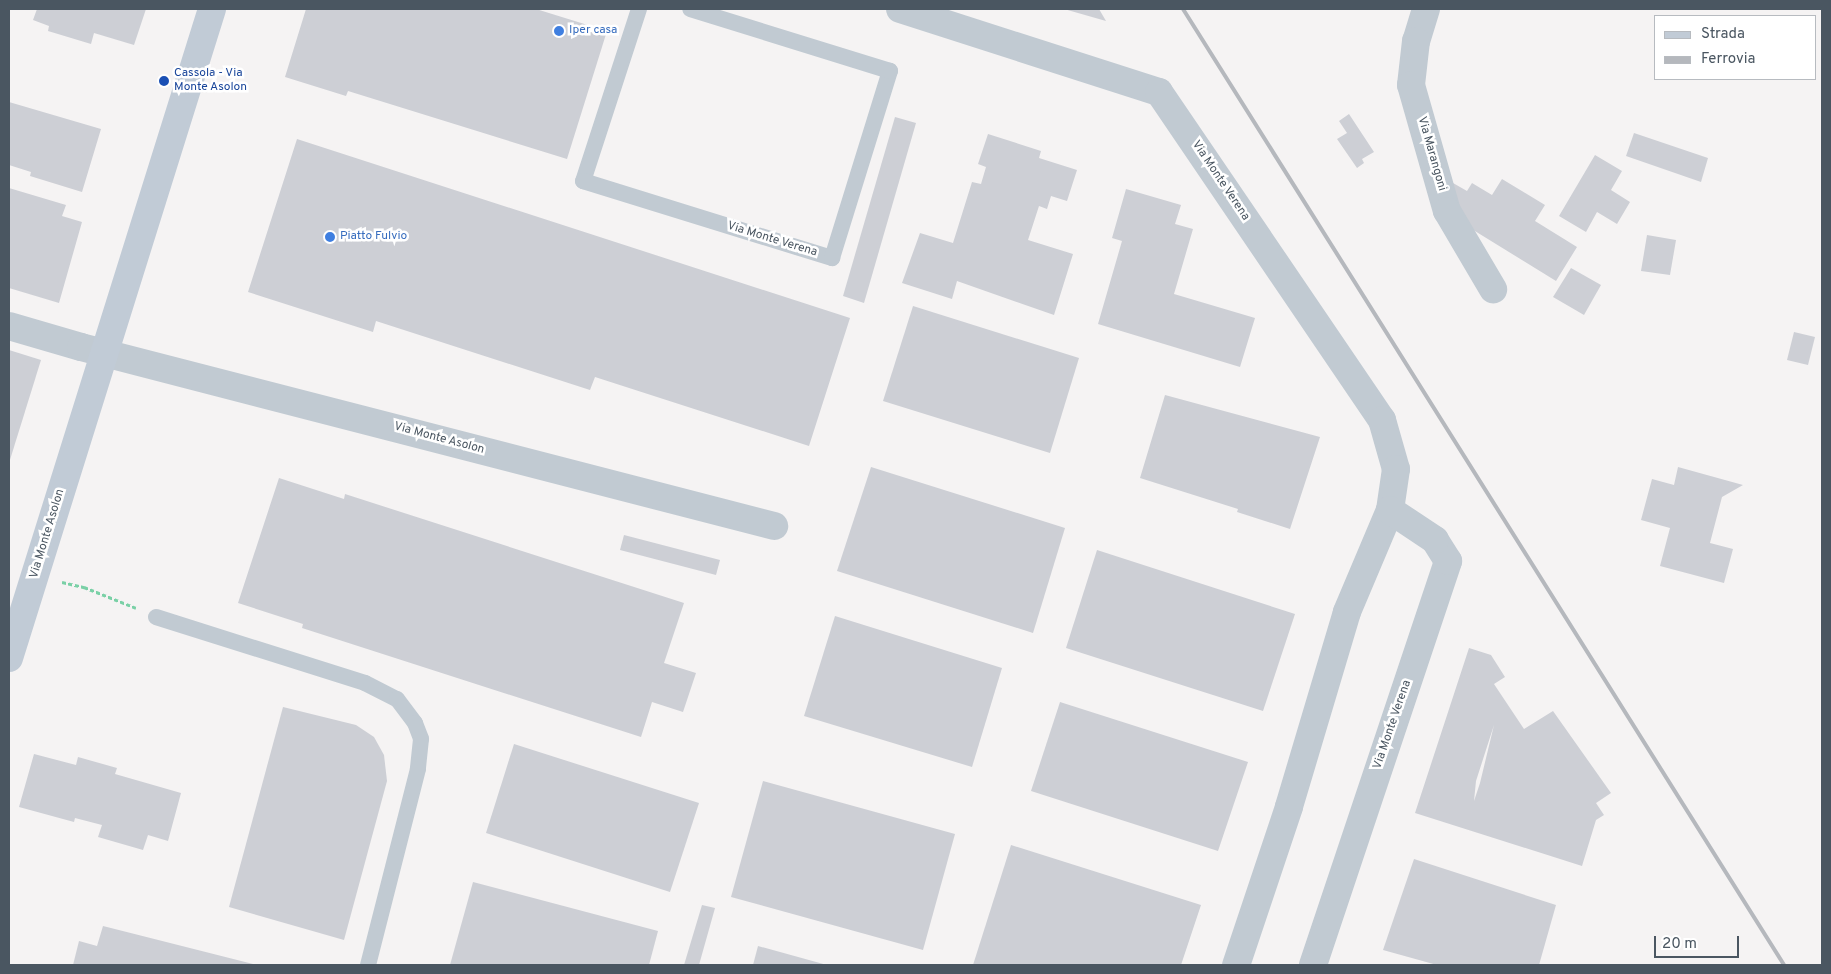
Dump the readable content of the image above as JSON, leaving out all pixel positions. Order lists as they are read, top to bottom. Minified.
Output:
{"streets":{"main road":["Via Monte Asolon"],"street":["Via Marangoni","Via Monte Verena"]},"places":["Iper casa","Cassola - Via Monte Asolon","Piatto Fulvio"],"legend":["Strada","Ferrovia"],"scale_bar":"20 m"}
